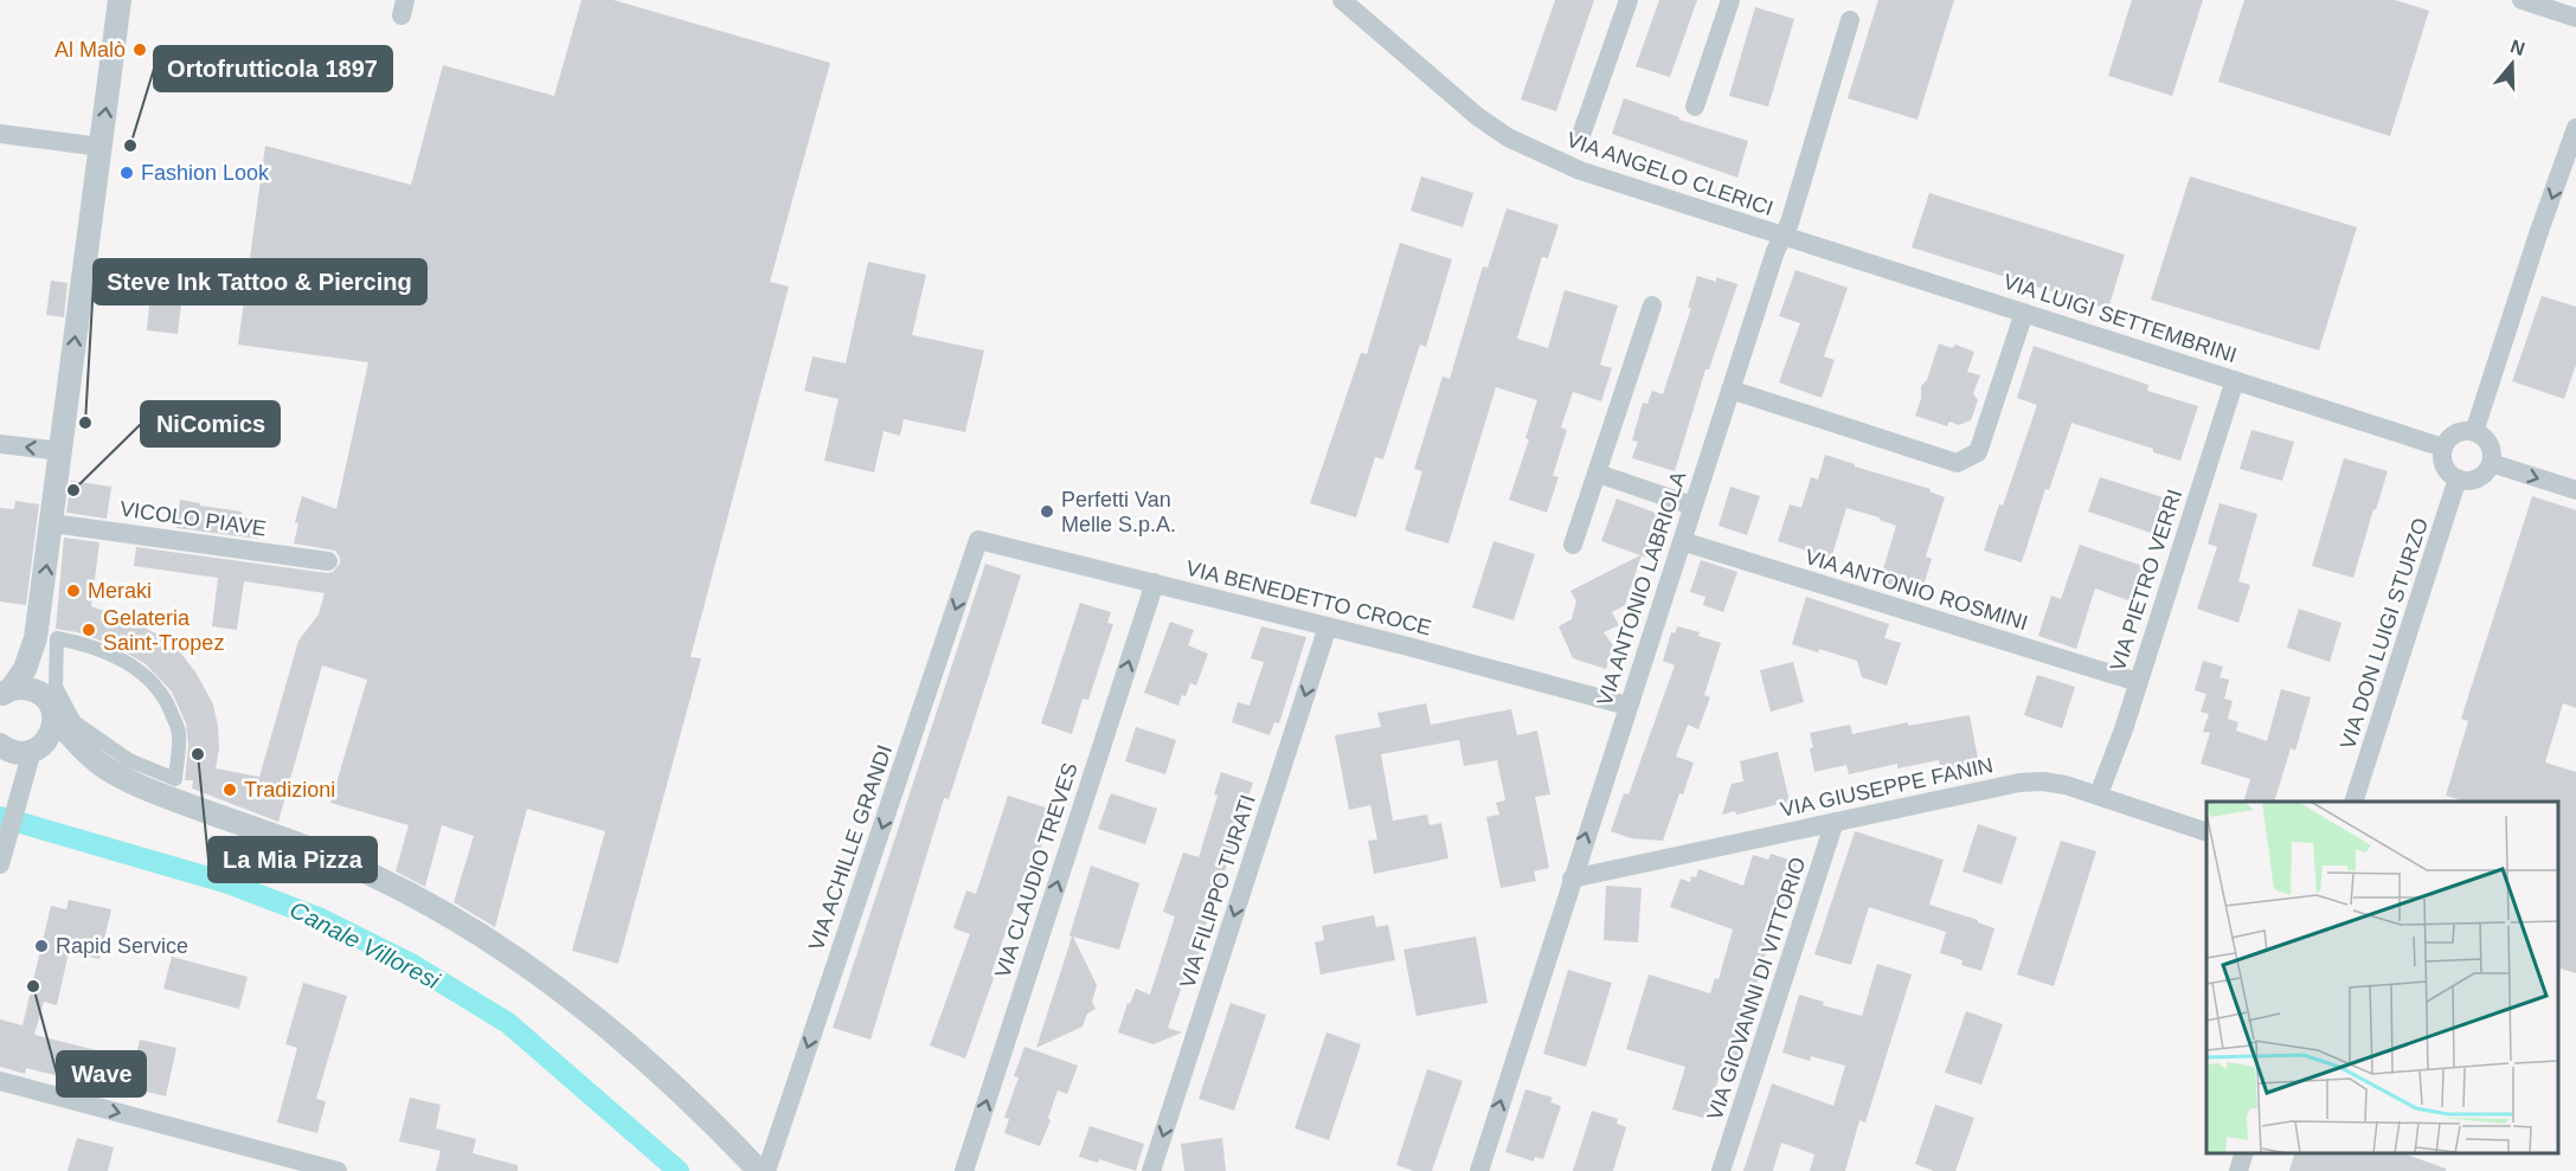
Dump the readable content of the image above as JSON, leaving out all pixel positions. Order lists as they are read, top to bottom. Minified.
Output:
{"streets":{"street":["VIA ANGELO CLERICI","VIA LUIGI SETTEMBRINI","VICOLO PIAVE","VIA PIETRO VERRI","VIA ANTONIO LABRIOLA","VIA ANTONIO ROSMINI","VIA BENEDETTO CROCE","VIA DON LUIGI STURZO","VIA GIUSEPPE FANIN","VIA ACHILLE GRANDI","VIA CLAUDIO TREVES","VIA FILIPPO TURATI","VIA GIOVANNI DI VITTORIO"]},"crossings":[["VIA ANGELO CLERICI","VIA LUIGI SETTEMBRINI"],["VIA ANGELO CLERICI","VIA ANTONIO LABRIOLA"],["VIA LUIGI SETTEMBRINI","VIA PIETRO VERRI"],["VIA LUIGI SETTEMBRINI","VIA ANTONIO LABRIOLA"],["VIA LUIGI SETTEMBRINI","VIA DON LUIGI STURZO"],["VIA PIETRO VERRI","VIA ANTONIO ROSMINI"],["VIA PIETRO VERRI","VIA GIUSEPPE FANIN"],["VIA ANTONIO LABRIOLA","VIA ANTONIO ROSMINI"],["VIA ANTONIO LABRIOLA","VIA BENEDETTO CROCE"],["VIA ANTONIO LABRIOLA","VIA GIUSEPPE FANIN"],["VIA BENEDETTO CROCE","VIA ACHILLE GRANDI"],["VIA BENEDETTO CROCE","VIA CLAUDIO TREVES"],["VIA BENEDETTO CROCE","VIA FILIPPO TURATI"],["VIA GIUSEPPE FANIN","VIA GIOVANNI DI VITTORIO"]],"one_way":["VIA ANTONIO LABRIOLA","VIA ACHILLE GRANDI","VIA CLAUDIO TREVES","VIA FILIPPO TURATI"],"water":["Canale Villoresi"],"places":["Al Malò","Ortofrutticola 1897","Fashion Look","Steve Ink Tattoo & Piercing","NiComics","Perfetti Van Melle S.p.A.","Meraki","Gelateria Saint-Tropez","La Mia Pizza","Tradizioni","Rapid Service","Wave"],"north":"top"}
